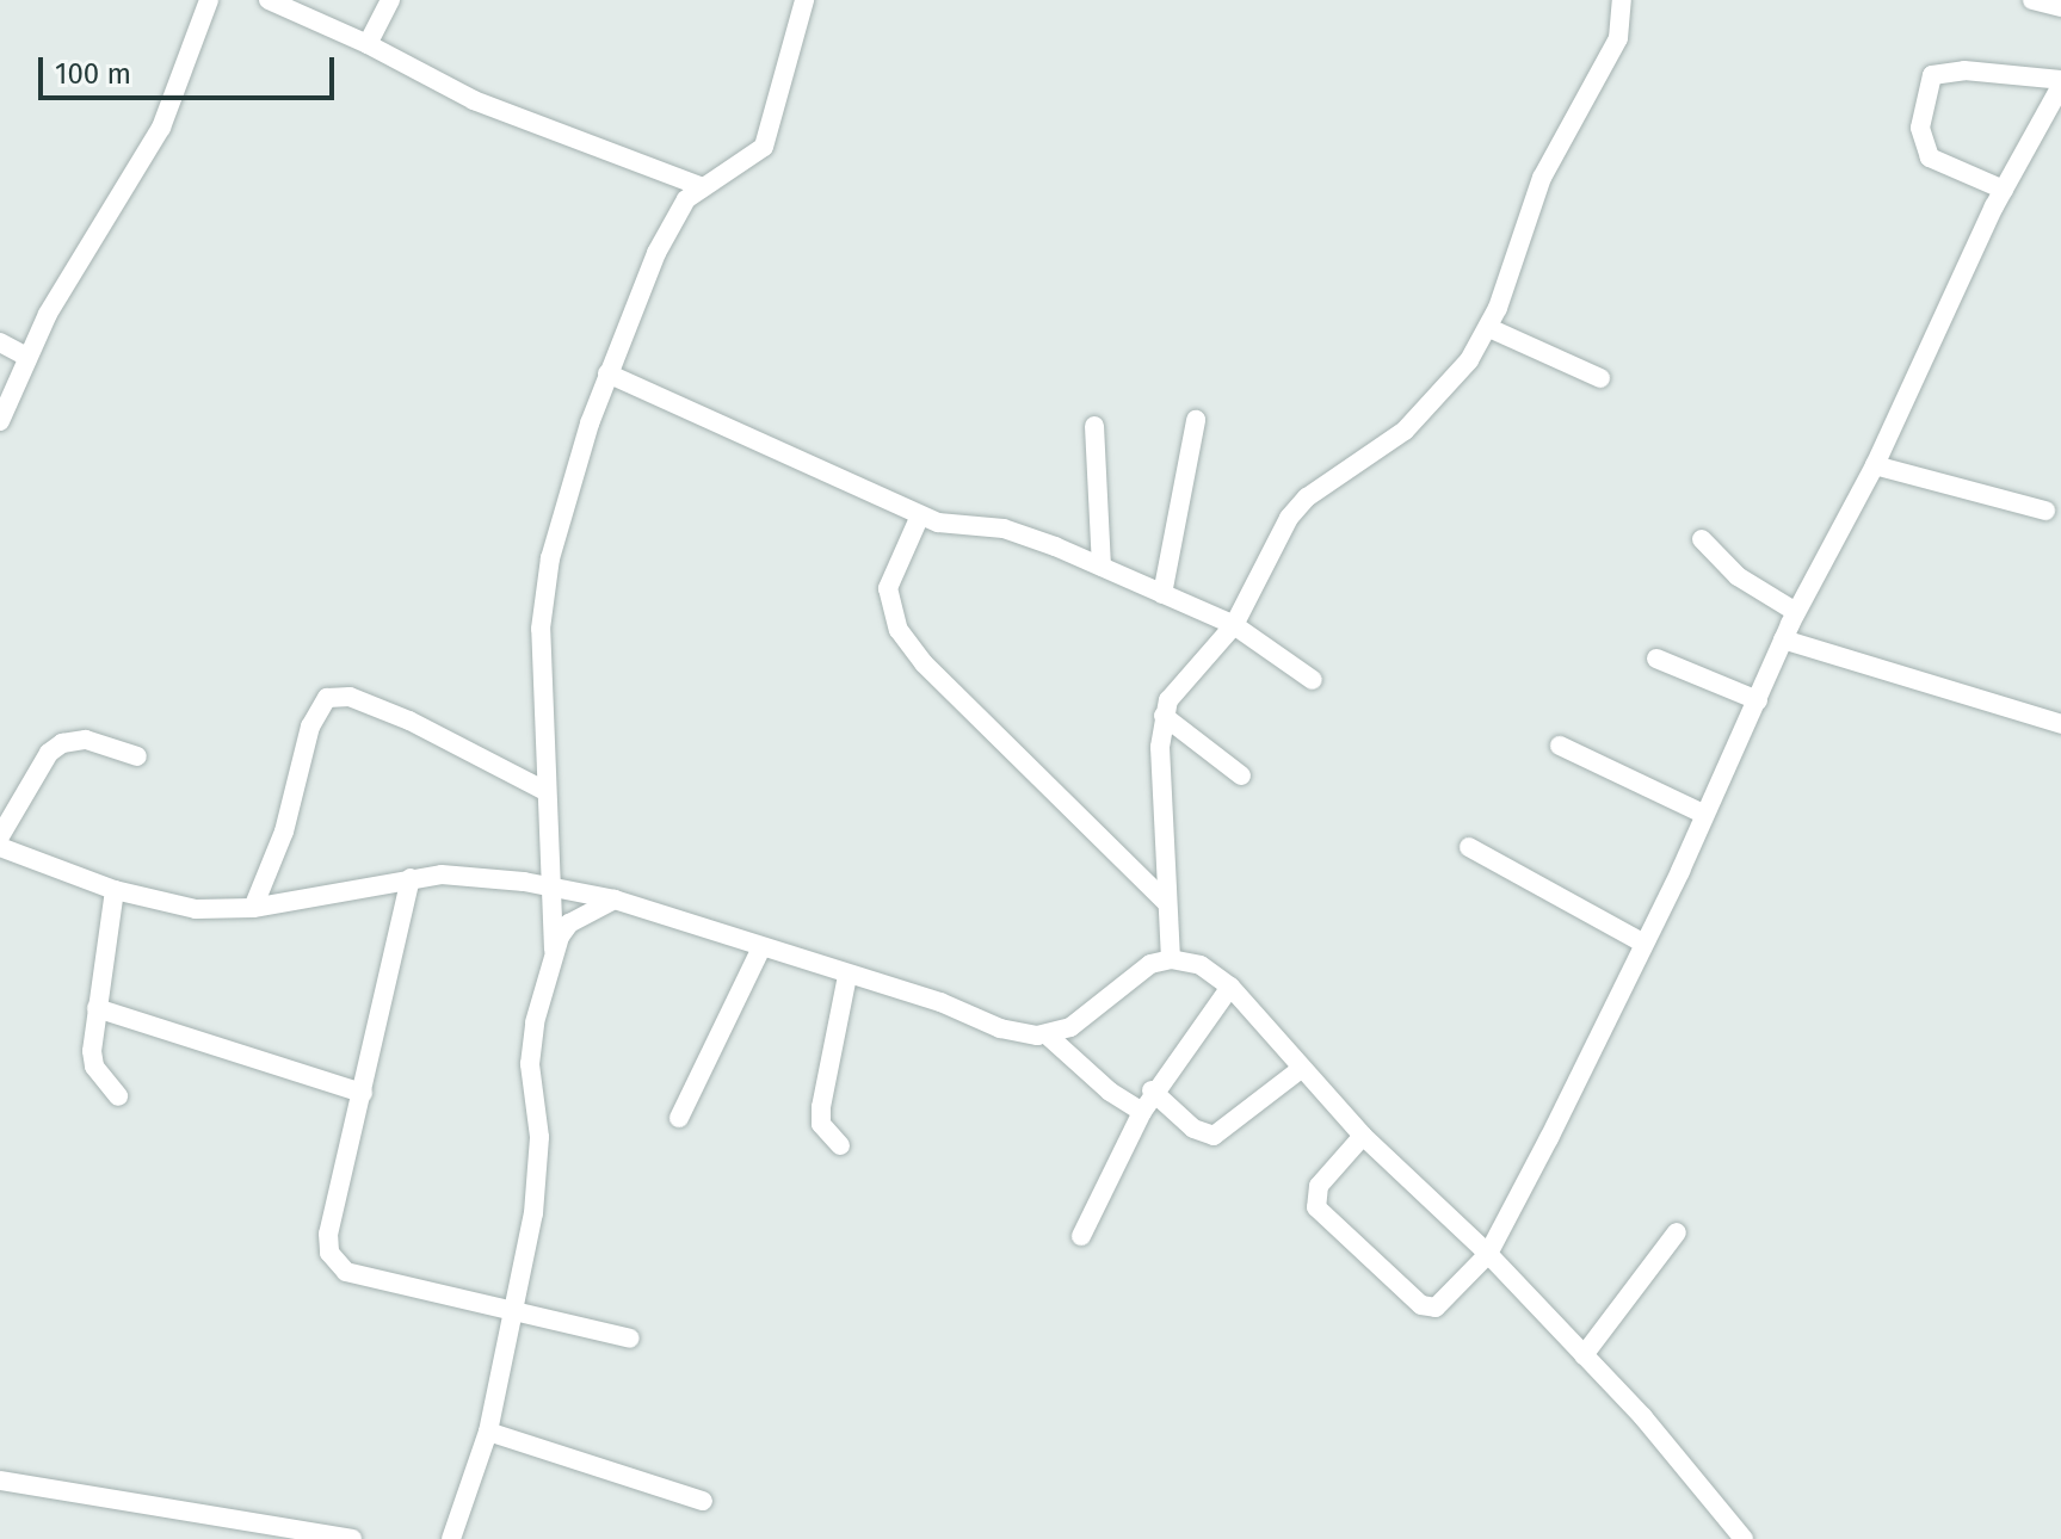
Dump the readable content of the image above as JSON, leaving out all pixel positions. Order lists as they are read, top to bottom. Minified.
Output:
{"scale_bar":"100 m"}
